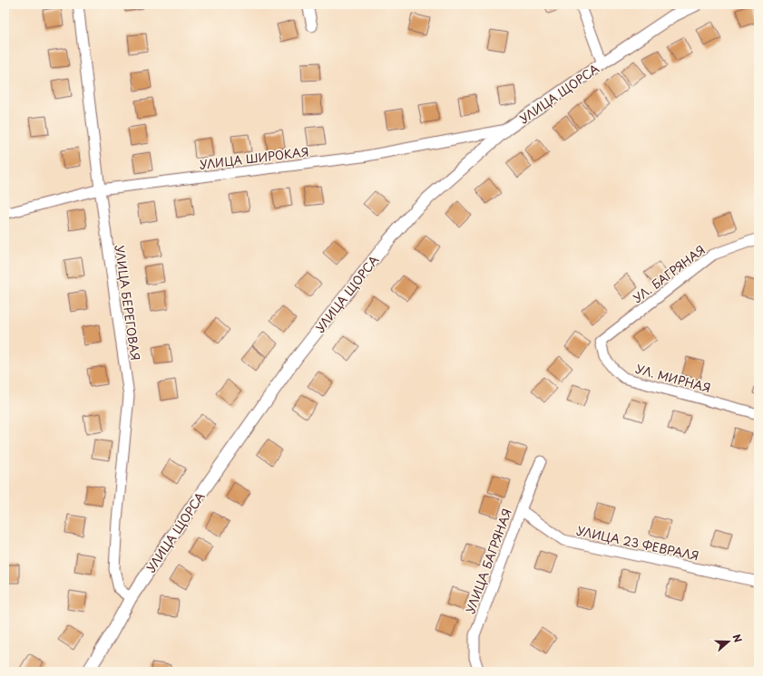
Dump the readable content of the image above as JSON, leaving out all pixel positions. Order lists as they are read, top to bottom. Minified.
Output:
{"streets":{"street":["УЛИЦА ЩОРСА","УЛИЦА ШИРОКАЯ","УЛ. БАГРЯНАЯ","УЛИЦА БЕРЕГОВАЯ","УЛ. МИРНАЯ","УЛИЦА 23 ФЕВРАЛЯ","УЛИЦА БАГРЯНАЯ"]},"crossings":[["УЛИЦА ЩОРСА","УЛИЦА ШИРОКАЯ"],["УЛИЦА ЩОРСА","УЛИЦА БЕРЕГОВАЯ"],["УЛИЦА ШИРОКАЯ","УЛИЦА БЕРЕГОВАЯ"],["УЛ. БАГРЯНАЯ","УЛ. МИРНАЯ"],["УЛИЦА 23 ФЕВРАЛЯ","УЛИЦА БАГРЯНАЯ"]],"north":"right"}
